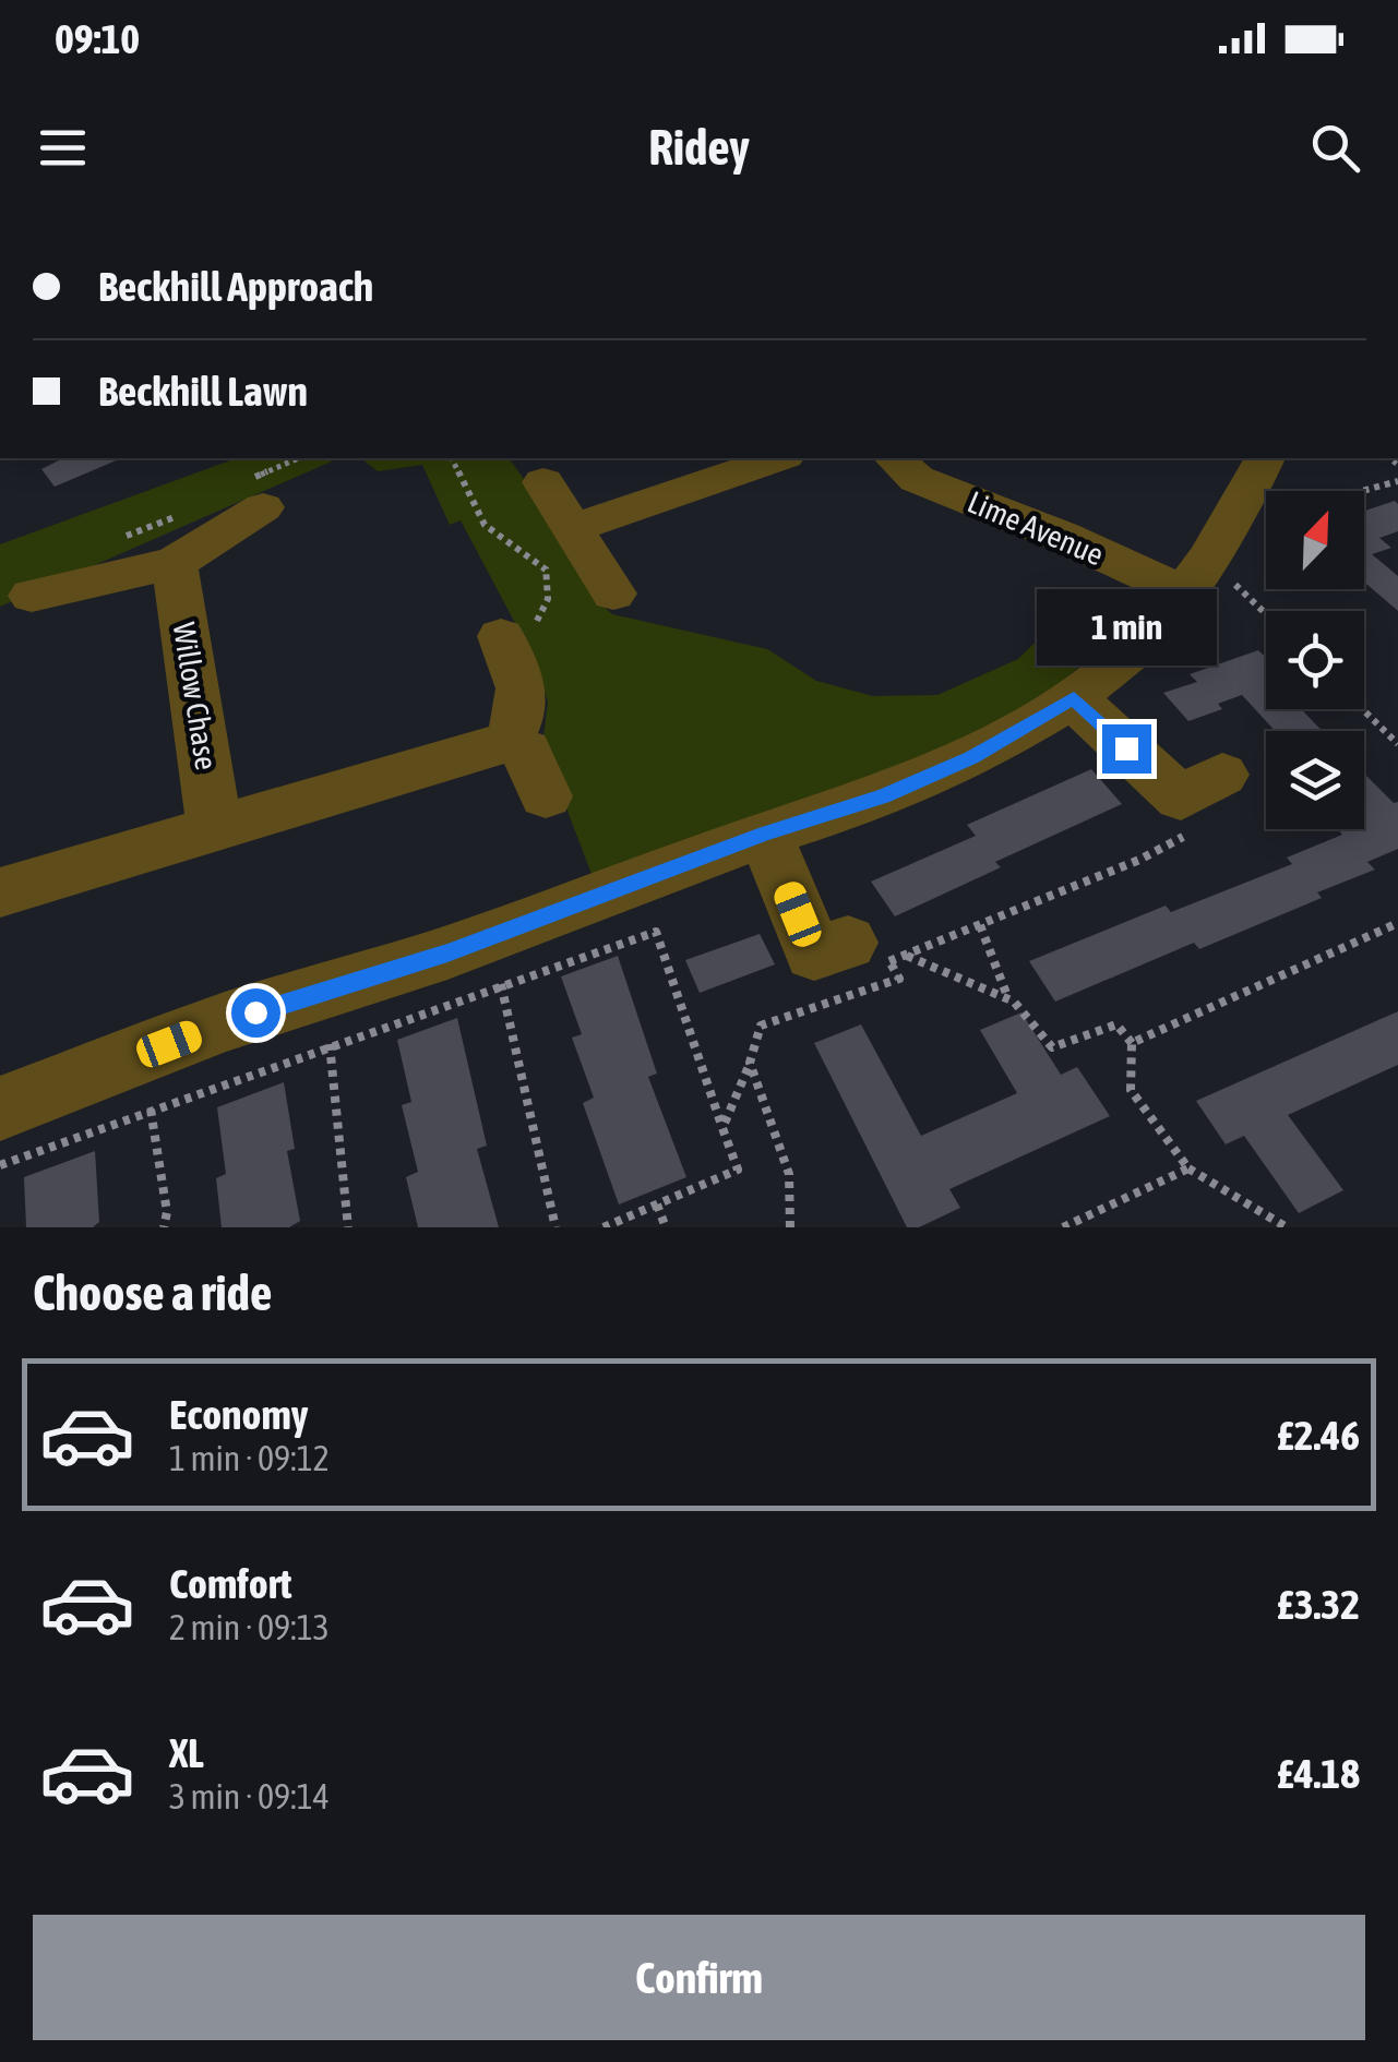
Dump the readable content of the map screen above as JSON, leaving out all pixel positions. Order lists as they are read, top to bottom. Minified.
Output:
{"streets":{"street":["Lime Avenue","Willow Chase"]},"north":"top right","page":{"status":"09:10","header":"Ridey","banner":["Beckhill Approach","Beckhill Lawn"],"bubble":"1 min","heading":"Choose a ride","list":[{"name":"Economy","note":"1 min · 09:12","value":"£2.46"},{"name":"Comfort","note":"2 min · 09:13","value":"£3.32"},{"name":"XL","note":"3 min · 09:14","value":"£4.18"}],"buttons":"Confirm"}}
